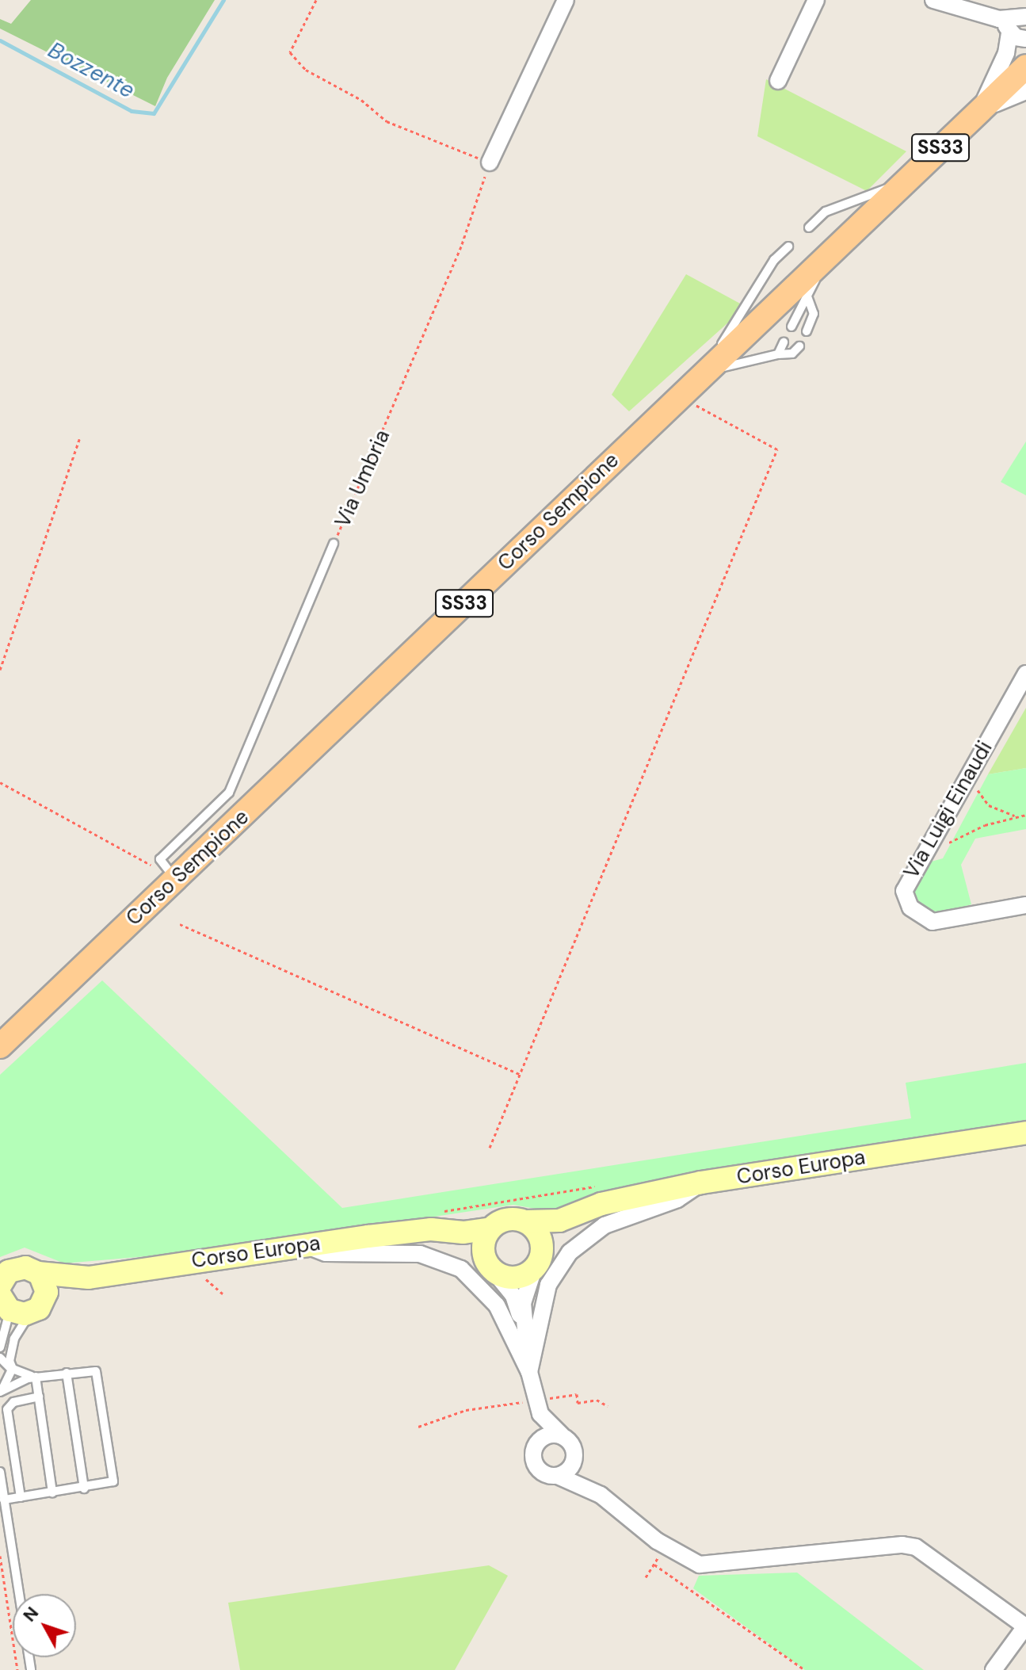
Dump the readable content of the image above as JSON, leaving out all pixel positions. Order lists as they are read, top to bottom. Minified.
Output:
{"streets":{"main road":["SS33","Corso Sempione","Corso Europa"],"street":["Via Luigi Einaudi"],"lane":["Via Umbria"]},"crossings":[["Via Umbria","Corso Sempione"]],"water":["Bozzente"],"north":"top left"}
